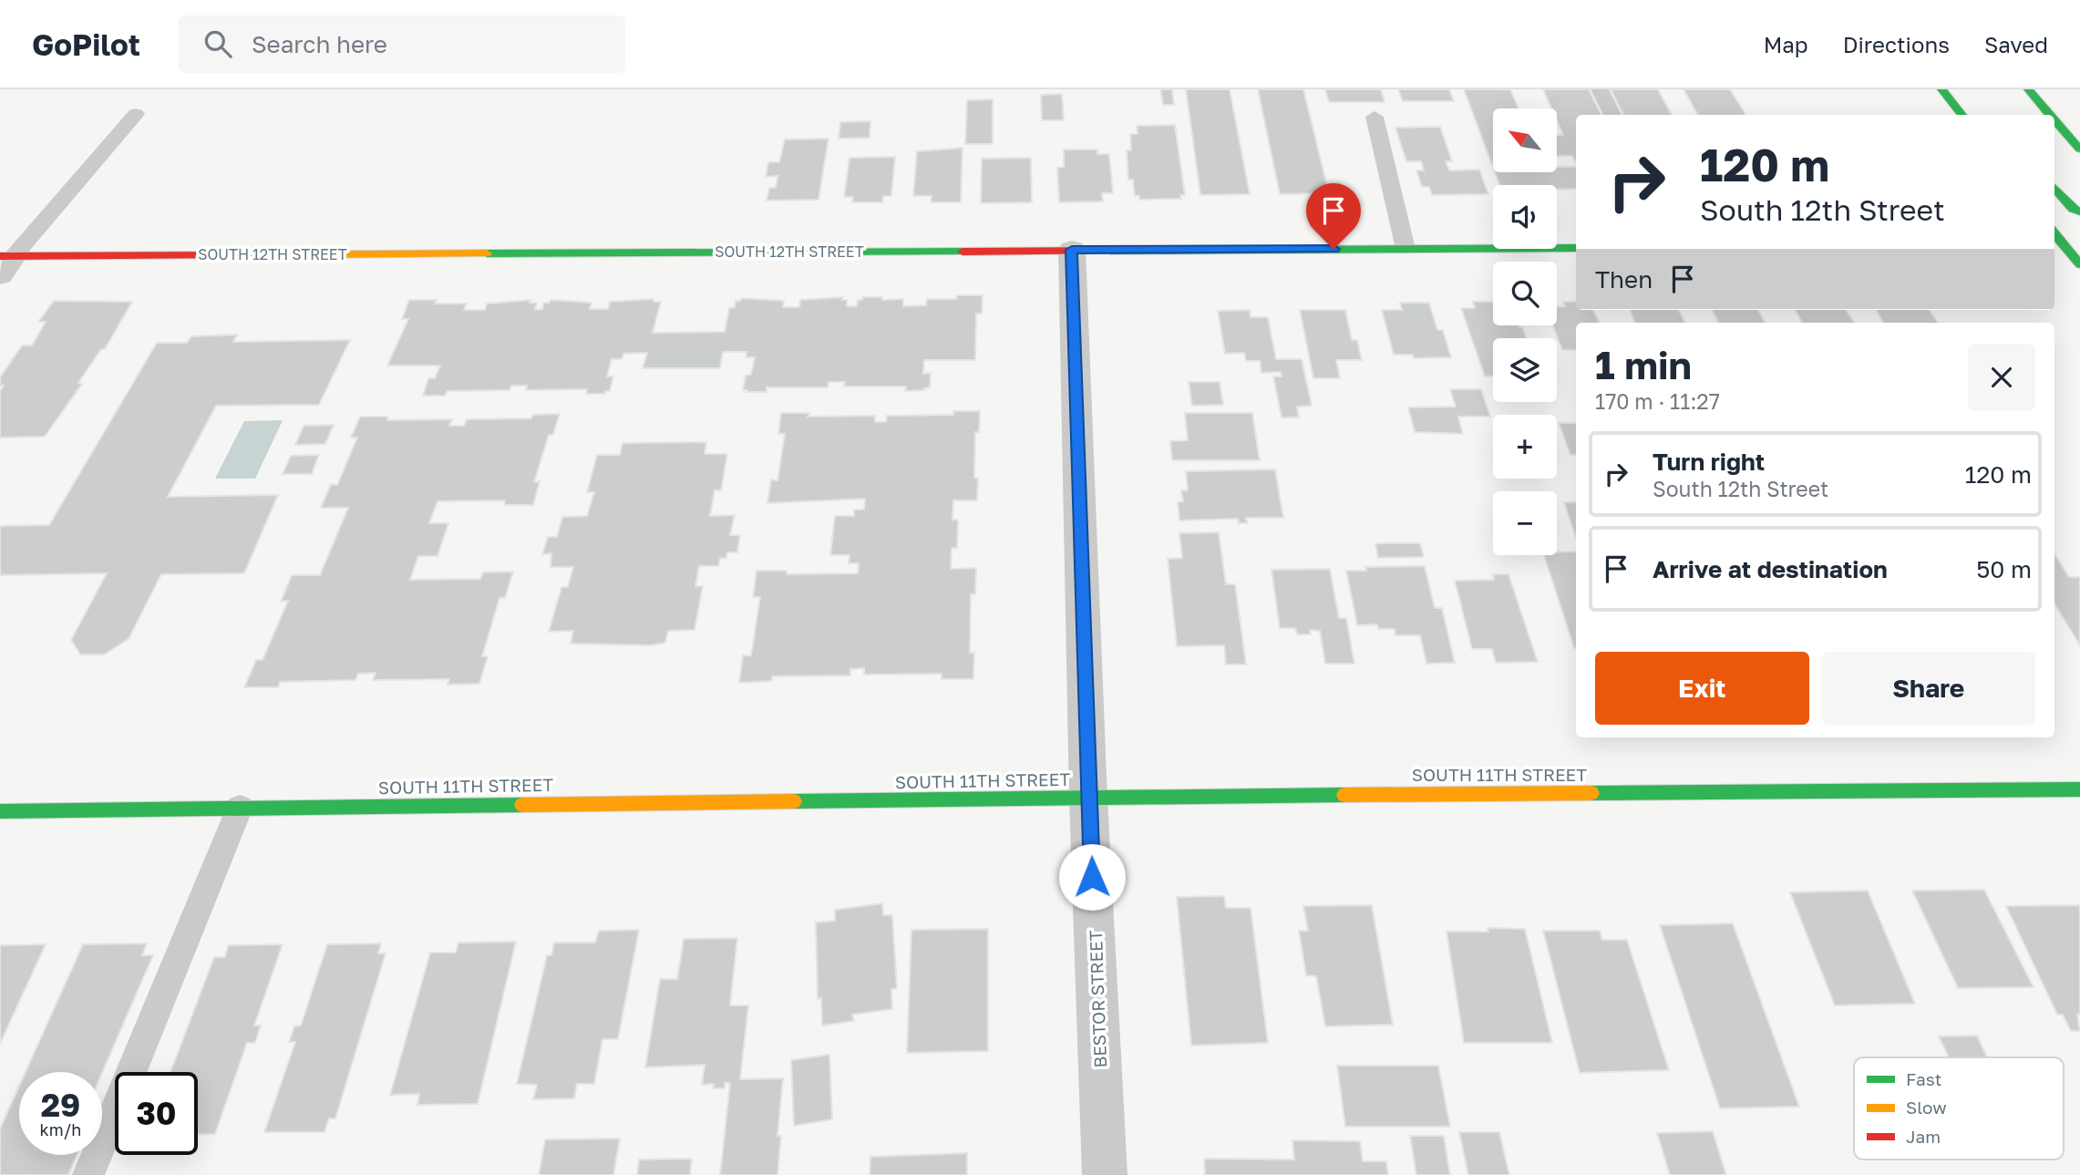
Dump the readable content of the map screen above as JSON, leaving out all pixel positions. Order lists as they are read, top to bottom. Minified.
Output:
{"streets":{"main road":["SOUTH 12TH STREET","SOUTH 11TH STREET"],"street":["BESTOR STREET"]},"crossings":[["SOUTH 12TH STREET","BESTOR STREET"],["SOUTH 11TH STREET","BESTOR STREET"]],"legend":["Fast","Slow","Jam"],"north":"top left","page":{"header":"GoPilot","search":"Search here","nav":["Map","Directions","Saved"],"map_buttons":["+","−"],"turn":["120 m","South 12th Street"],"then":"Then","heading":["1 min","170 m · 11:27"],"list":[{"name":"Turn right","note":"South 12th Street","value":"120 m"},{"name":"Arrive at destination","value":"50 m"}],"buttons":["Exit","Share"],"speed":"29 km/h","limit":"30"}}
